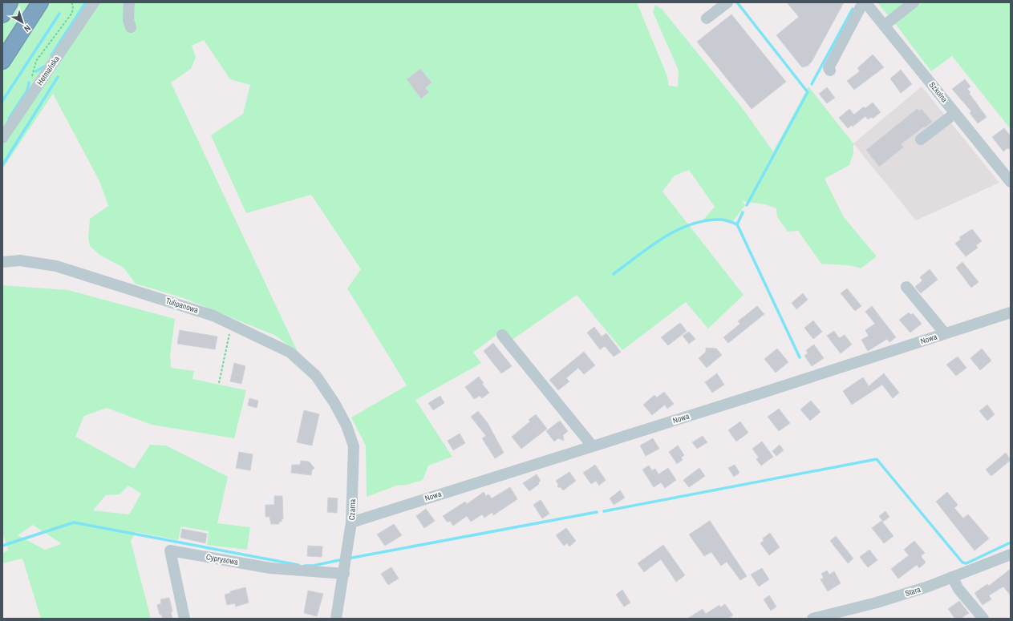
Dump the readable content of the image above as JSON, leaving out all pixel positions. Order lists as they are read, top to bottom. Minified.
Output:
{"streets":{"street":["Hetmańska","Szkolna","Tulipanowa","Nowa","Czarna","Cyprysowa","Stara"]},"crossings":[["Tulipanowa","Czarna"],["Nowa","Czarna"],["Czarna","Cyprysowa"]],"north":"bottom right"}
